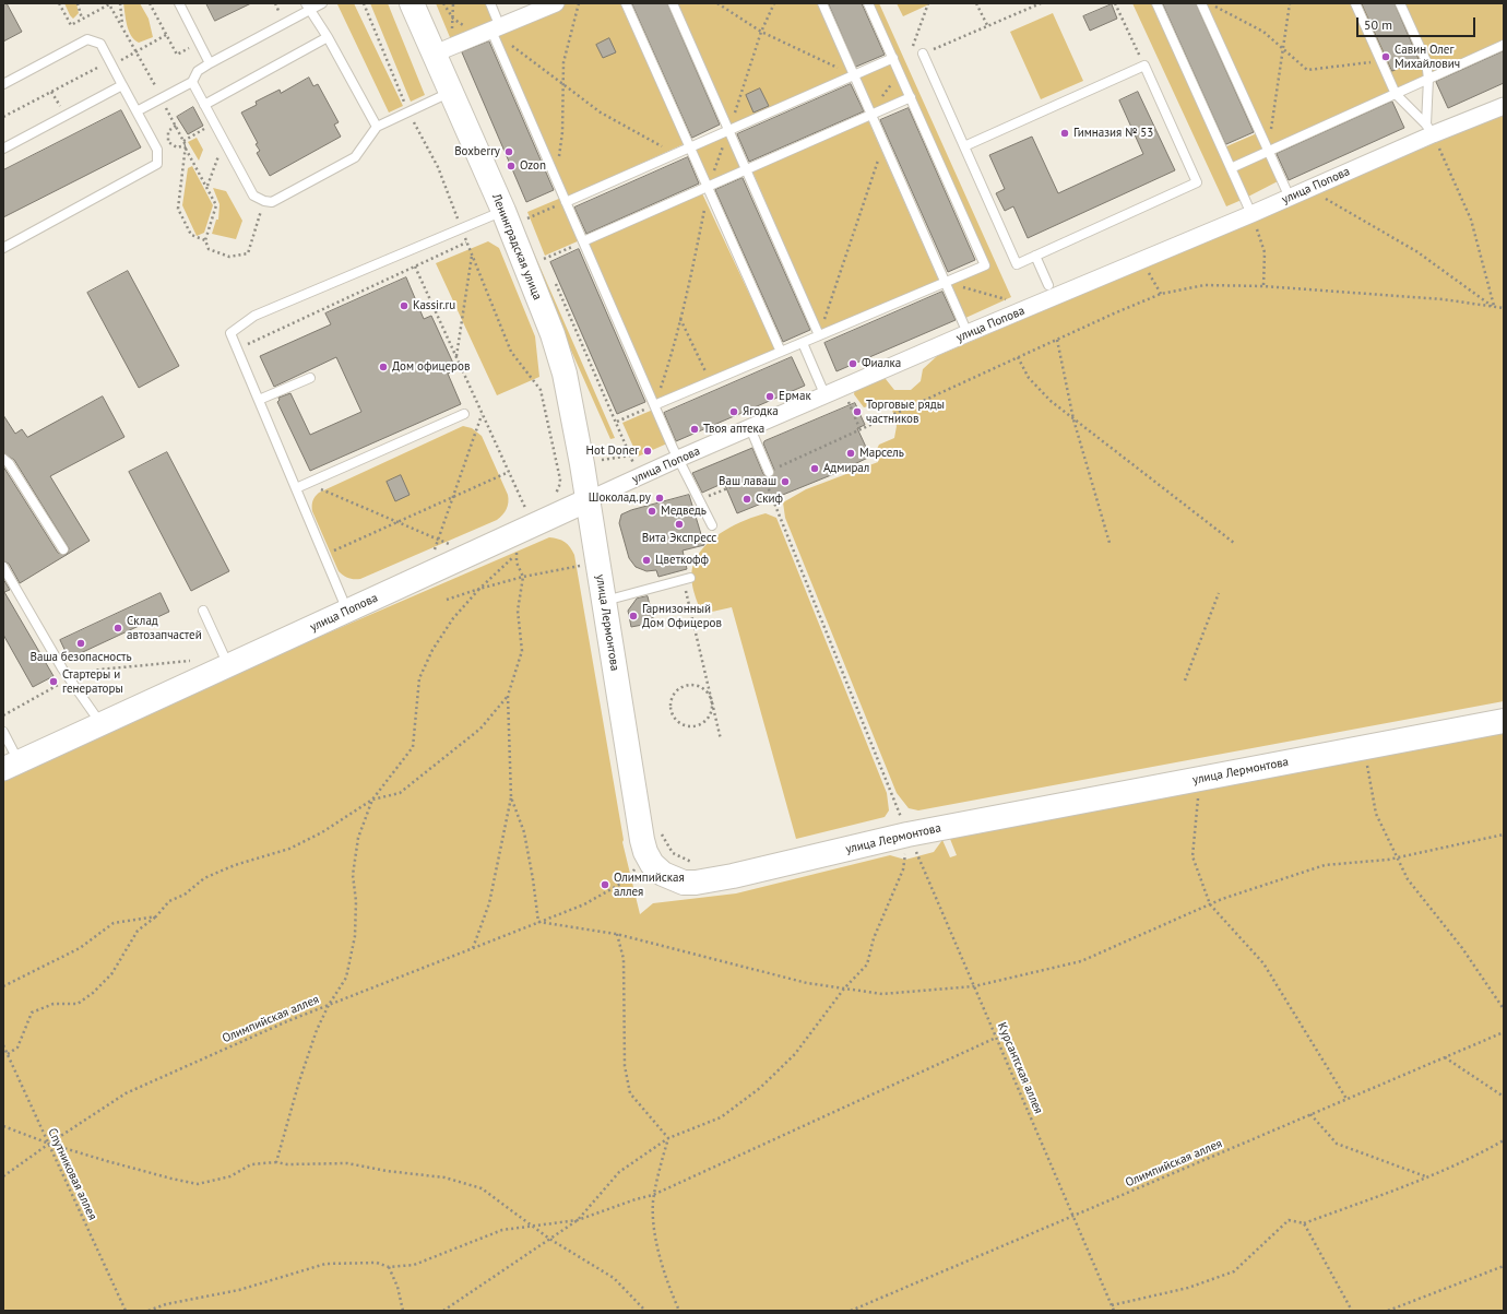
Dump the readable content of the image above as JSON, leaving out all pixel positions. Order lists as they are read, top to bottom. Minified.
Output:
{"streets":{"main road":["Ленинградская улица","улица Лермонтова"],"street":["улица Попова"],"path":["Олимпийская аллея","Курсантская аллея","Спутниковая аллея"]},"crossings":[["улица Попова","Ленинградская улица"],["улица Попова","улица Лермонтова"],["Ленинградская улица","улица Лермонтова"],["улица Лермонтова","Олимпийская аллея"],["улица Лермонтова","Курсантская аллея"],["Олимпийская аллея","Курсантская аллея"],["Олимпийская аллея","Спутниковая аллея"]],"places":["Савин Олег Михайлович","Гимназия № 53","Boxberry","Ozon","Kassir.ru","Фиалка","Дом офицеров","Ермак","Ягодка","Торговые ряды частников","Твоя аптека","Hot Doner","Марсель","Адмирал","Ваш лаваш","Шоколад.ру","Скиф","Медведь","Вита Экспресс","Цветкофф","Гарнизонный Дом Офицеров","Склад автозапчастей","Ваша безопасность","Стартеры и генераторы","Олимпийская аллея"],"scale_bar":"50 m"}
